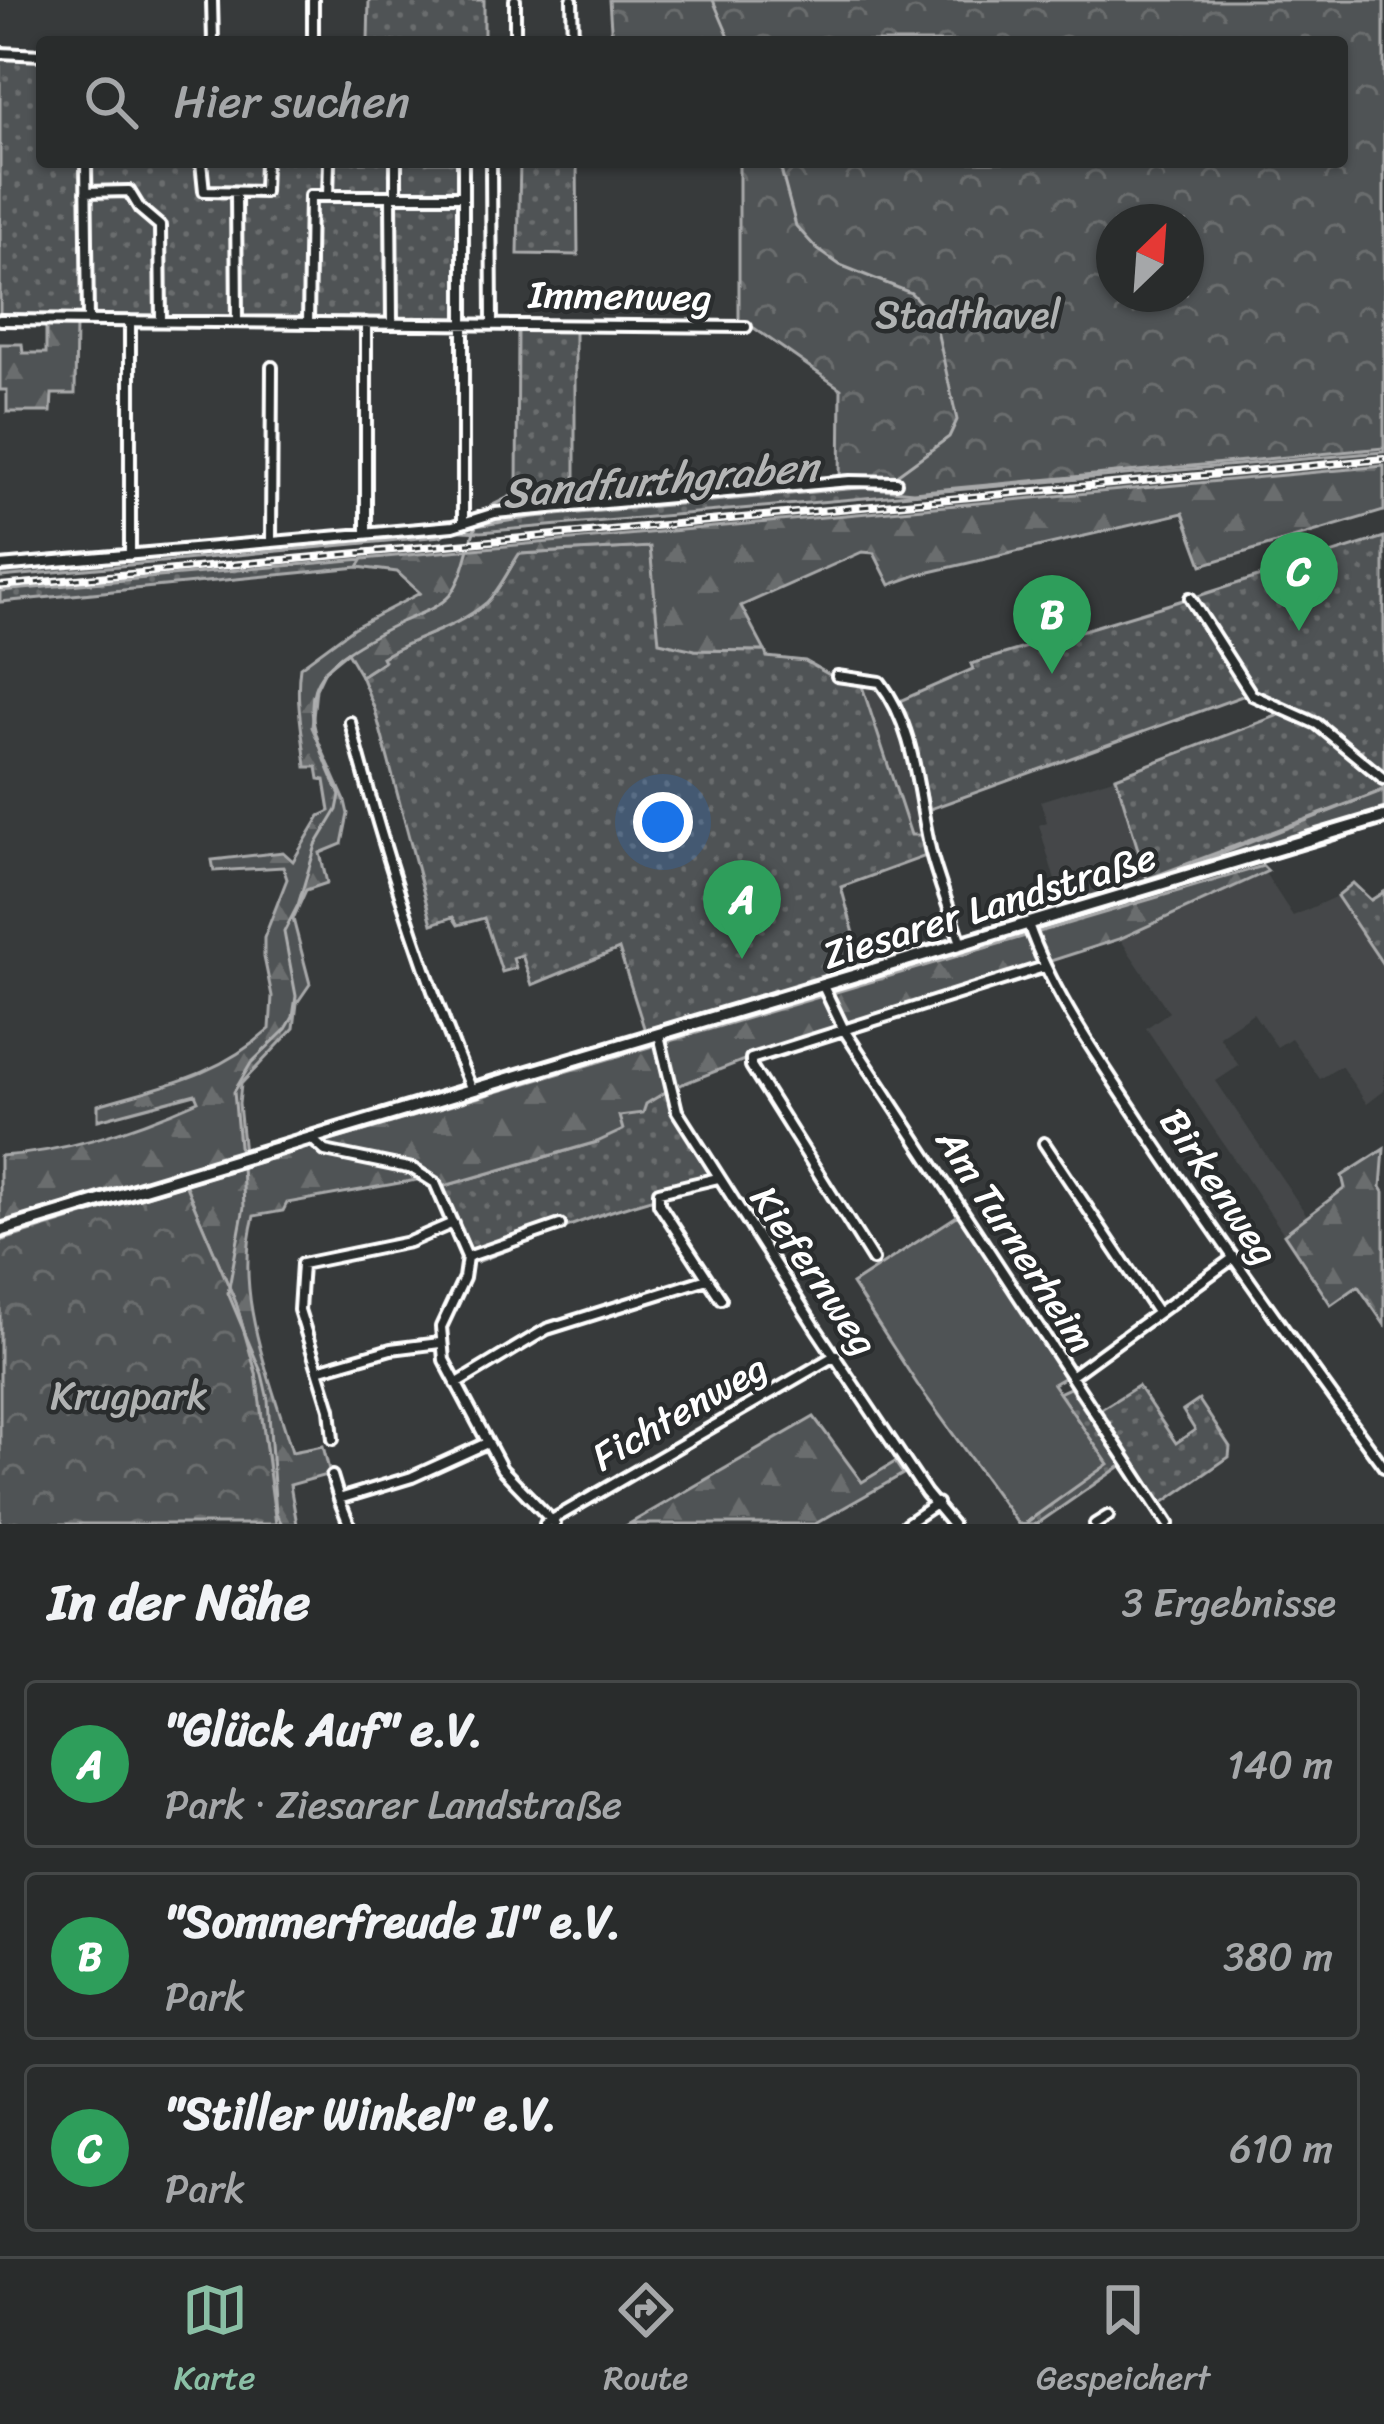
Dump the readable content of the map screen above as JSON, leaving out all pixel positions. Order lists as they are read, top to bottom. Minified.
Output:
{"streets":{"main road":["Ziesarer Landstraße"],"street":["Immenweg","Birkenweg","Am Turnerheim","Kiefernweg","Fichtenweg"]},"crossings":[["Ziesarer Landstraße","Birkenweg"],["Ziesarer Landstraße","Am Turnerheim"],["Ziesarer Landstraße","Kiefernweg"],["Kiefernweg","Fichtenweg"]],"water":["Sandfurthgraben"],"parks":["Stadthavel","Krugpark"],"north":"top right","page":{"search":"Hier suchen","pins":["C","B","A"],"heading":["In der Nähe","3 Ergebnisse"],"list":[{"mark":"A","name":"\"Glück Auf\" e.V.","note":"Park · Ziesarer Landstraße","value":"140 m"},{"mark":"B","name":"\"Sommerfreude II\" e.V.","note":"Park","value":"380 m"},{"mark":"C","name":"\"Stiller Winkel\" e.V.","note":"Park","value":"610 m"}],"nav":["Karte","Route","Gespeichert"]}}
